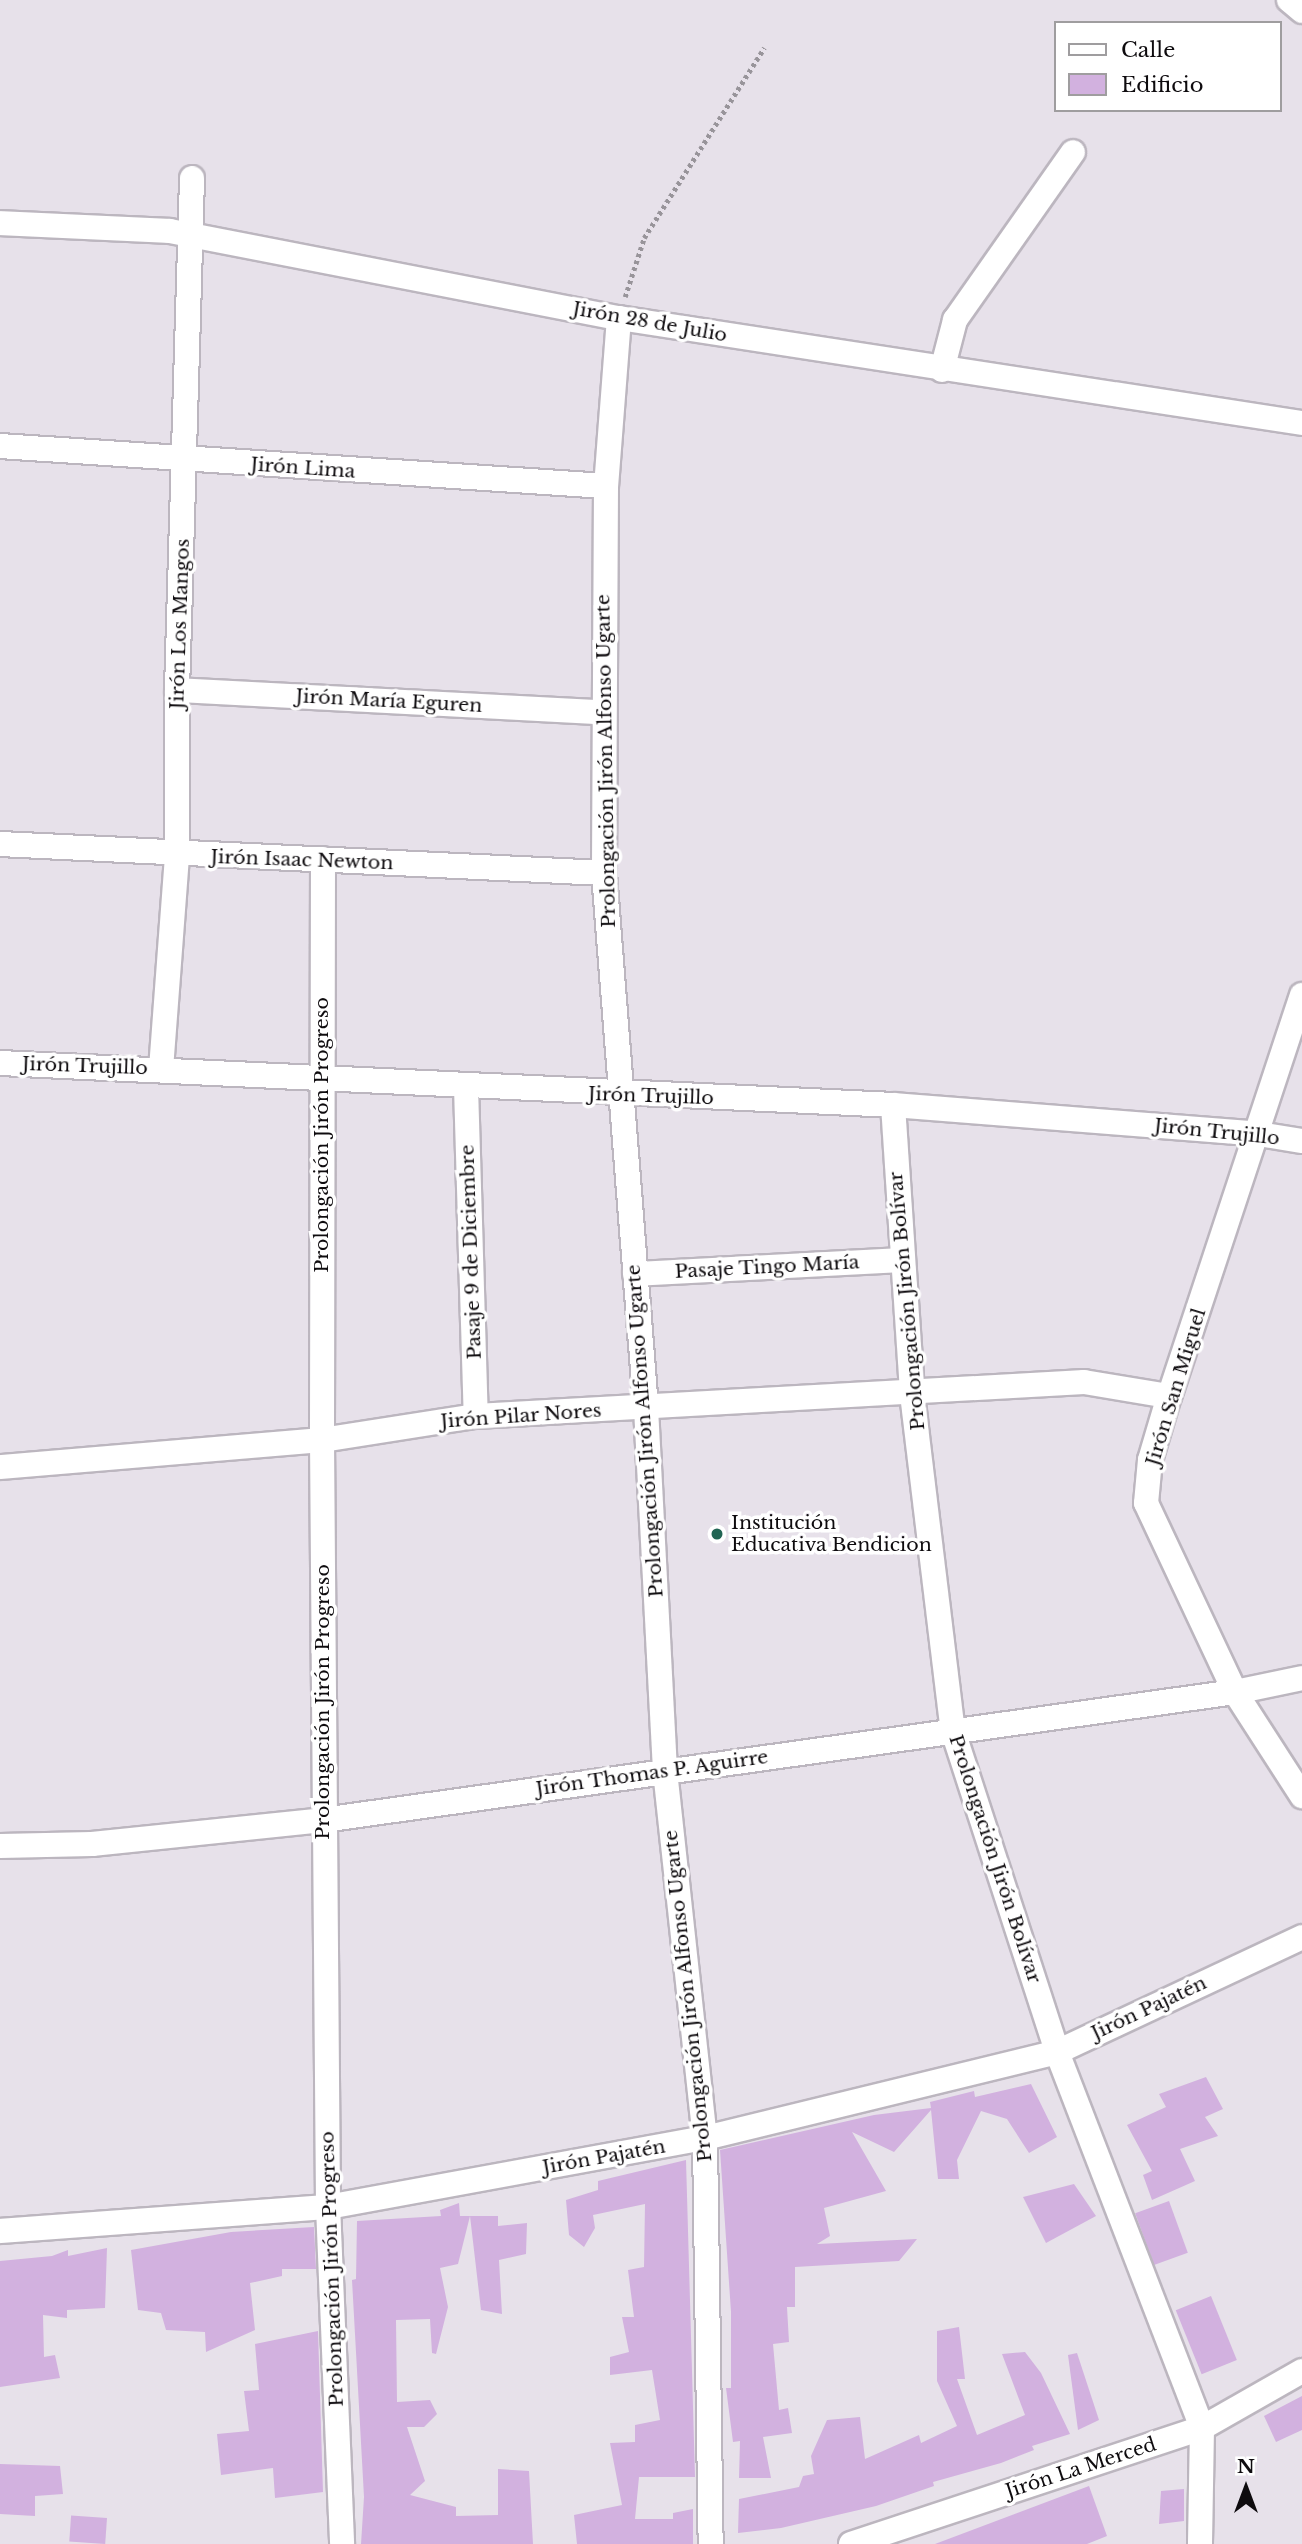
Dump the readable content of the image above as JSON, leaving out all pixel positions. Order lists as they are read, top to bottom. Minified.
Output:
{"streets":{"street":["Jirón 28 de Julio","Jirón Lima","Jirón Los Mangos","Jirón María Eguren","Prolongación Jirón Alfonso Ugarte","Jirón Isaac Newton","Jirón Trujillo","Prolongación Jirón Progreso","Pasaje 9 de Diciembre","Pasaje Tingo María","Prolongación Jirón Bolívar","Jirón San Miguel","Jirón Pilar Nores","Jirón Thomas P. Aguirre","Jirón Pajatén","Jirón La Merced"]},"crossings":[["Jirón 28 de Julio","Jirón Los Mangos"],["Jirón 28 de Julio","Prolongación Jirón Alfonso Ugarte"],["Jirón Lima","Jirón Los Mangos"],["Jirón Lima","Prolongación Jirón Alfonso Ugarte"],["Jirón Los Mangos","Jirón María Eguren"],["Jirón Los Mangos","Jirón Isaac Newton"],["Jirón Los Mangos","Jirón Trujillo"],["Jirón María Eguren","Prolongación Jirón Alfonso Ugarte"],["Prolongación Jirón Alfonso Ugarte","Jirón Isaac Newton"],["Prolongación Jirón Alfonso Ugarte","Jirón Trujillo"],["Prolongación Jirón Alfonso Ugarte","Pasaje Tingo María"],["Prolongación Jirón Alfonso Ugarte","Jirón Pilar Nores"],["Prolongación Jirón Alfonso Ugarte","Jirón Thomas P. Aguirre"],["Prolongación Jirón Alfonso Ugarte","Jirón Pajatén"],["Jirón Isaac Newton","Prolongación Jirón Progreso"],["Jirón Trujillo","Prolongación Jirón Progreso"],["Jirón Trujillo","Pasaje 9 de Diciembre"],["Jirón Trujillo","Prolongación Jirón Bolívar"],["Jirón Trujillo","Jirón San Miguel"],["Prolongación Jirón Progreso","Jirón Pilar Nores"],["Prolongación Jirón Progreso","Jirón Thomas P. Aguirre"],["Prolongación Jirón Progreso","Jirón Pajatén"],["Pasaje 9 de Diciembre","Jirón Pilar Nores"],["Pasaje Tingo María","Prolongación Jirón Bolívar"],["Prolongación Jirón Bolívar","Jirón Pilar Nores"],["Prolongación Jirón Bolívar","Jirón Thomas P. Aguirre"],["Prolongación Jirón Bolívar","Jirón Pajatén"],["Prolongación Jirón Bolívar","Jirón La Merced"],["Jirón San Miguel","Jirón Pilar Nores"],["Jirón San Miguel","Jirón Thomas P. Aguirre"]],"places":["Institución Educativa Bendicion"],"legend":["Calle","Edificio"],"north":"top"}
